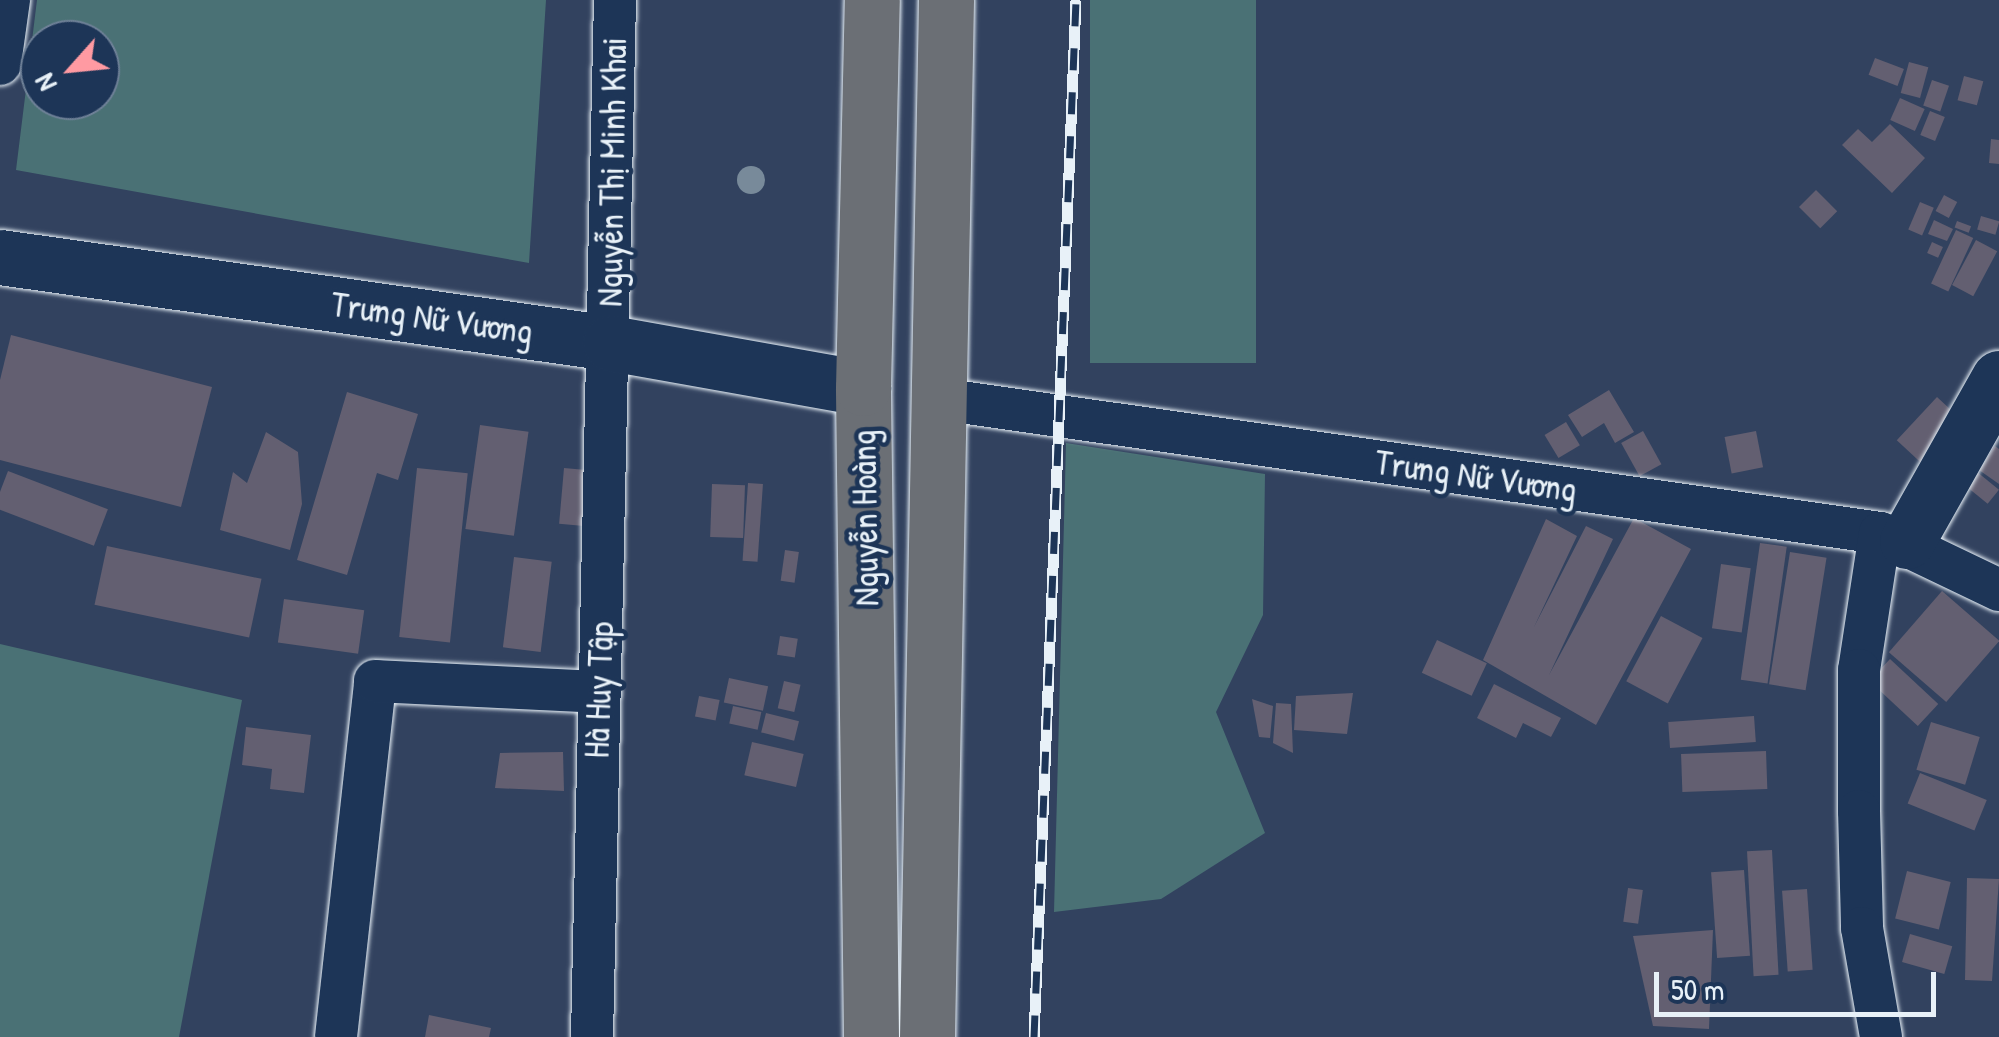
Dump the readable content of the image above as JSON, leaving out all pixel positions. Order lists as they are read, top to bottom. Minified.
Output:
{"streets":{"highway":["Nguyễn Hoàng"],"street":["Nguyễn Thị Minh Khai","Trưng Nữ Vương","Hà Huy Tập"]},"crossings":[["Nguyễn Thị Minh Khai","Trưng Nữ Vương"],["Nguyễn Thị Minh Khai","Hà Huy Tập"],["Trưng Nữ Vương","Nguyễn Hoàng"],["Trưng Nữ Vương","Hà Huy Tập"]],"scale_bar":"50 m","north":"bottom left"}
